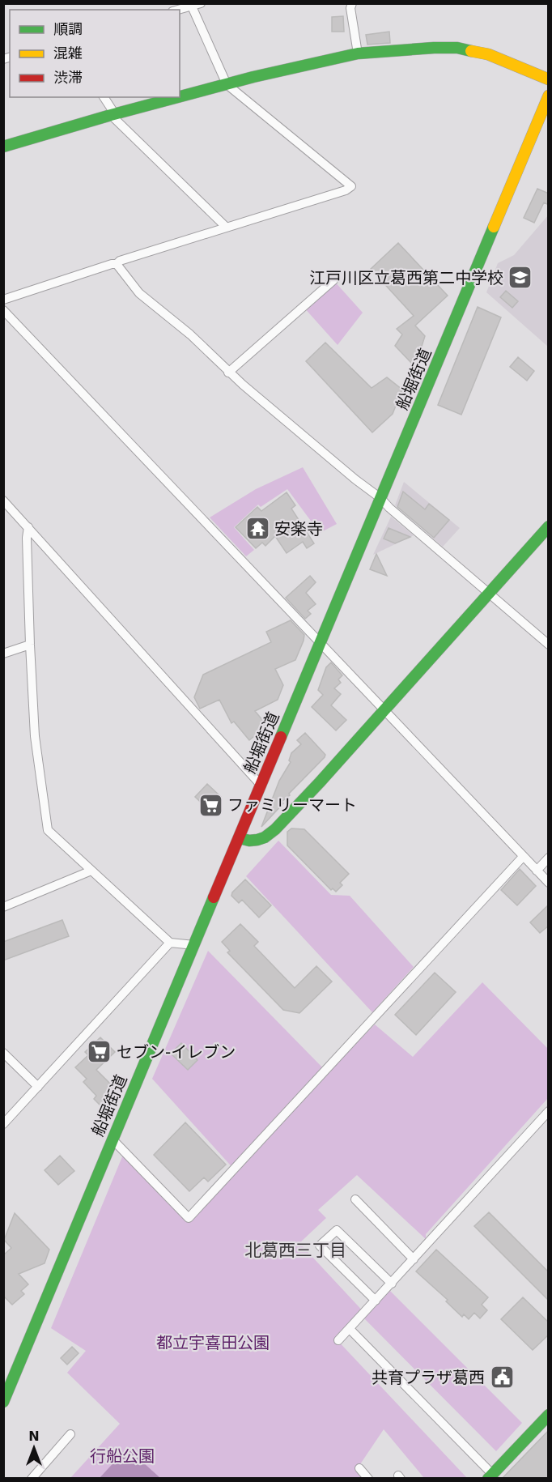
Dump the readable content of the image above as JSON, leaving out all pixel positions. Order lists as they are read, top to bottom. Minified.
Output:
{"streets":{"main road":["船堀街道"]},"districts":["北葛西三丁目"],"parks":["都立宇喜田公園","行船公園"],"places":{"school or university":["江戸川区立葛西第二中学校"],"temple":["安楽寺"],"supermarket":["ファミリーマート","セブン-イレブン"],"public building":["共育プラザ葛西"]},"legend":["順調","混雑","渋滞"],"north":"top"}
